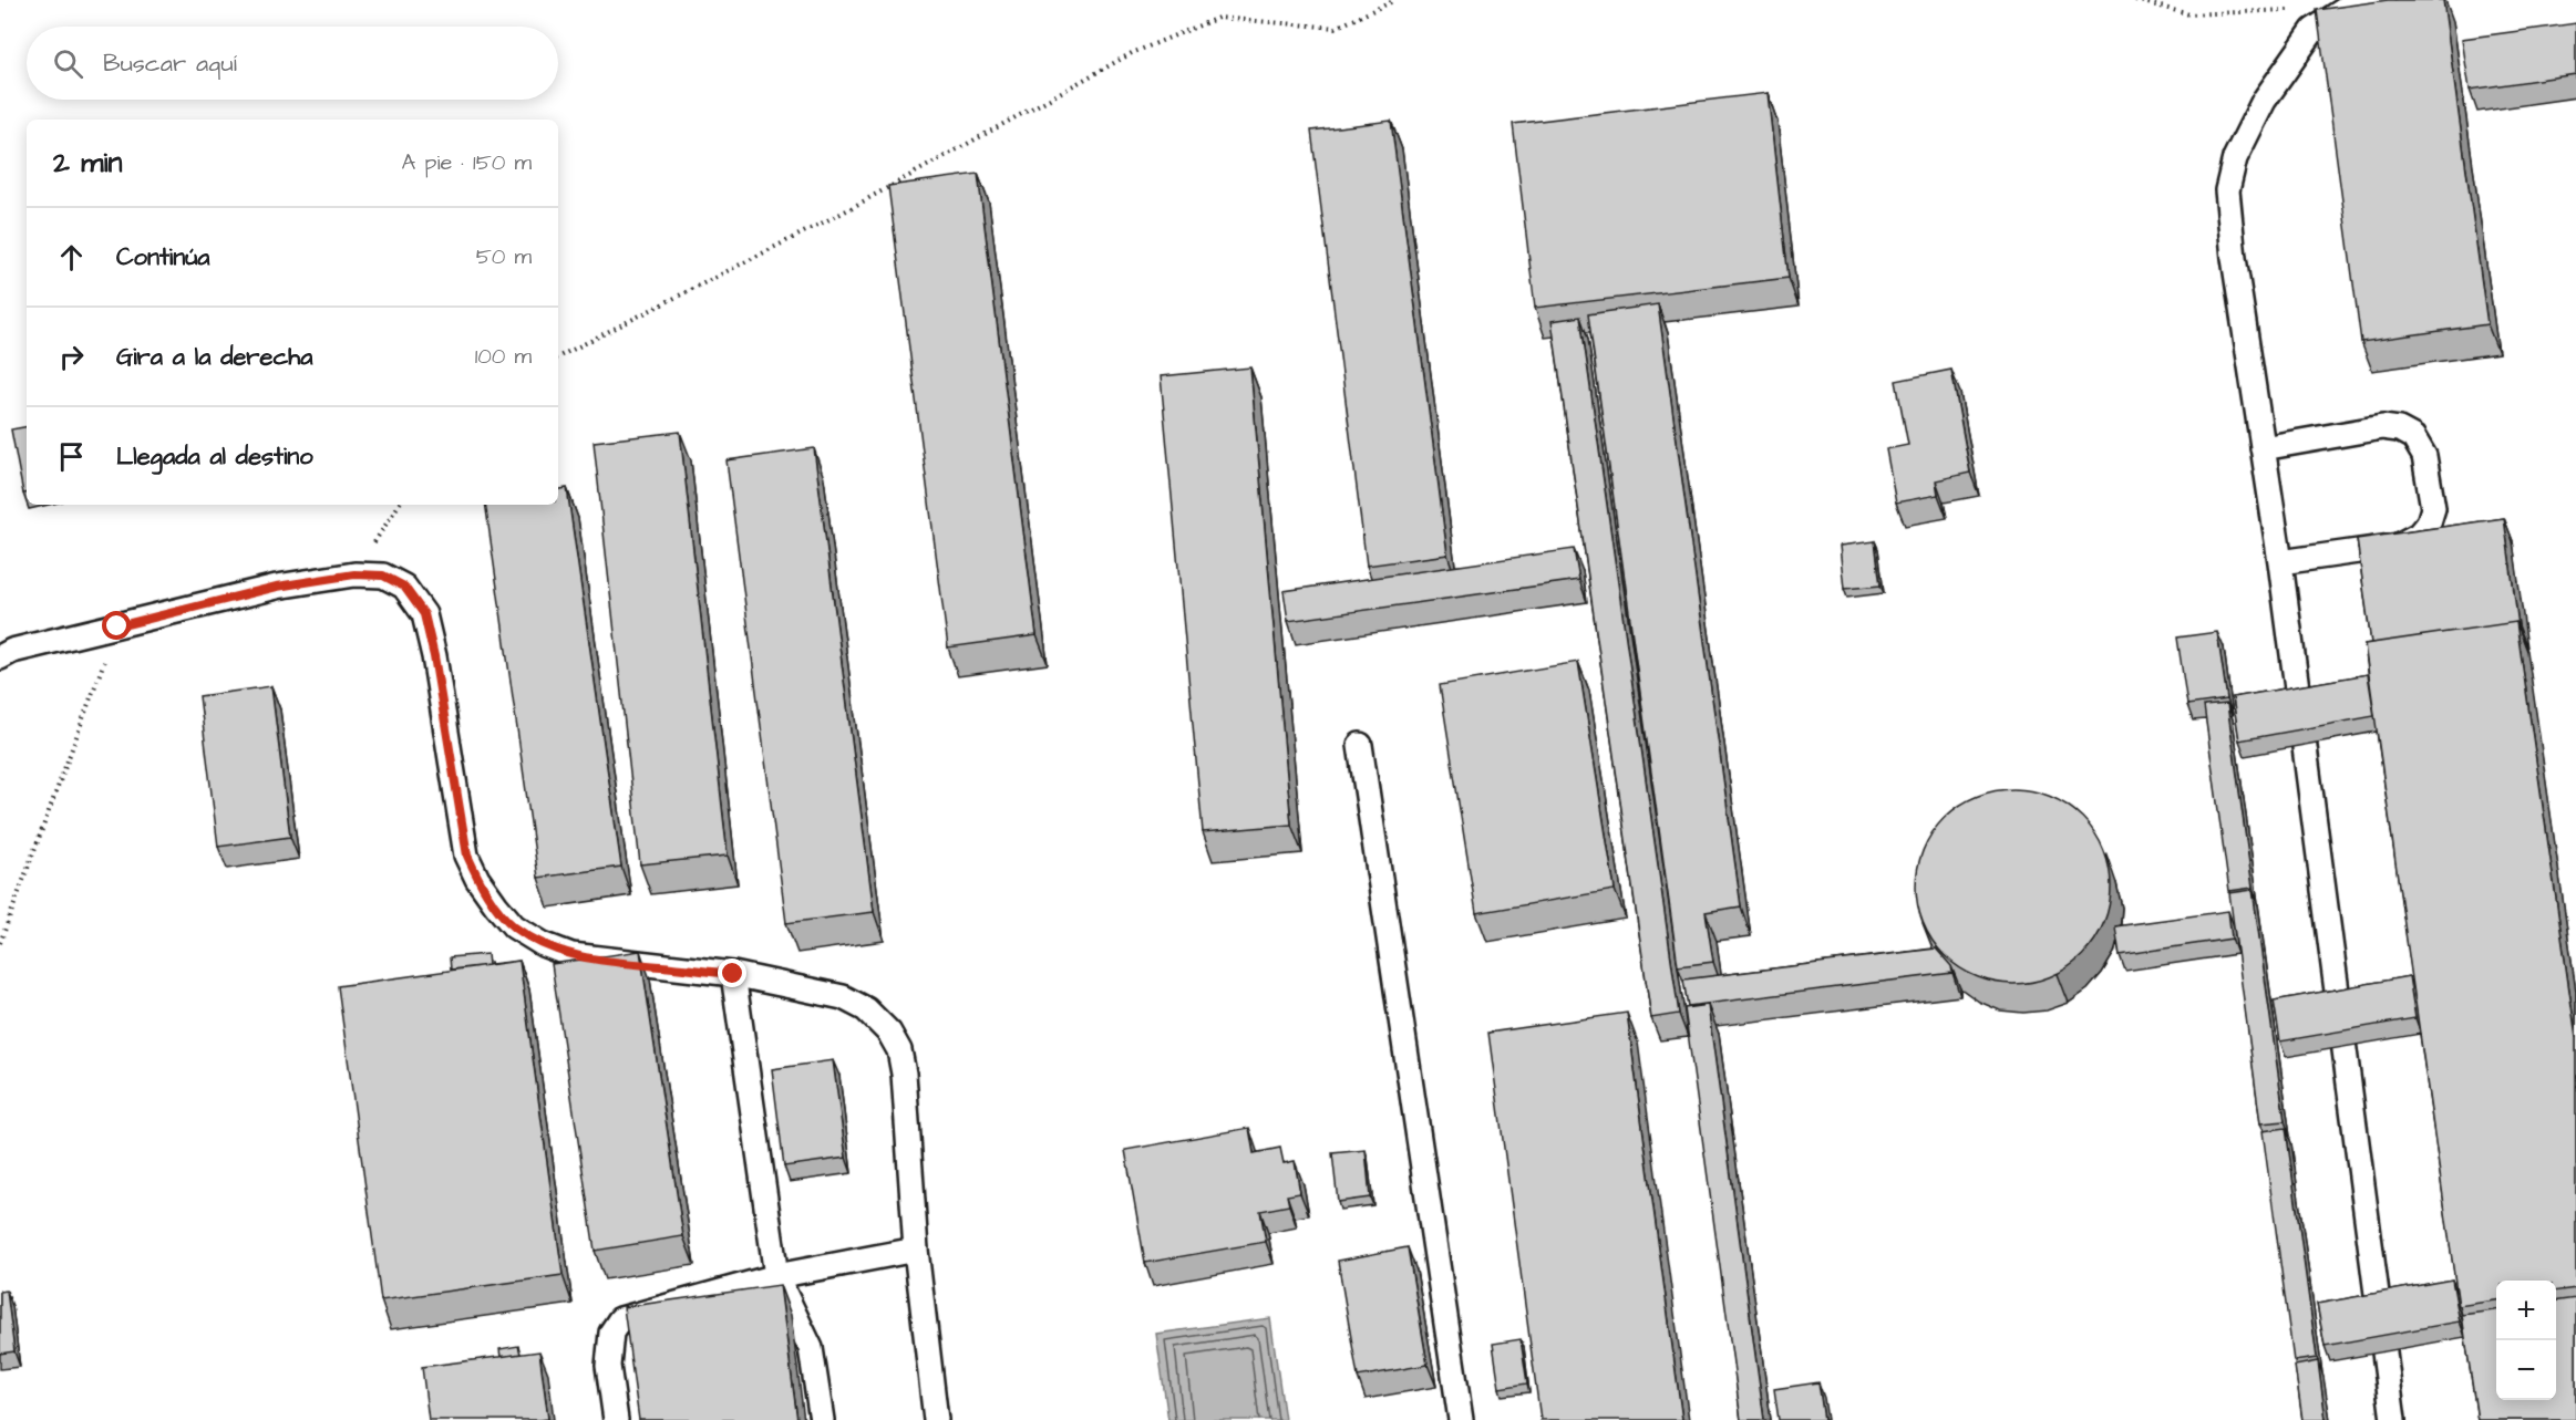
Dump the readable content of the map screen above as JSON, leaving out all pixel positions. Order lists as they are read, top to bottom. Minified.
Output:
{"page":{"search":"Buscar aquí","heading":["2 min","A pie · 150 m"],"list":[["Continúa","50 m"],["Gira a la derecha","100 m"],"Llegada al destino"],"map_buttons":["+","−"]}}
